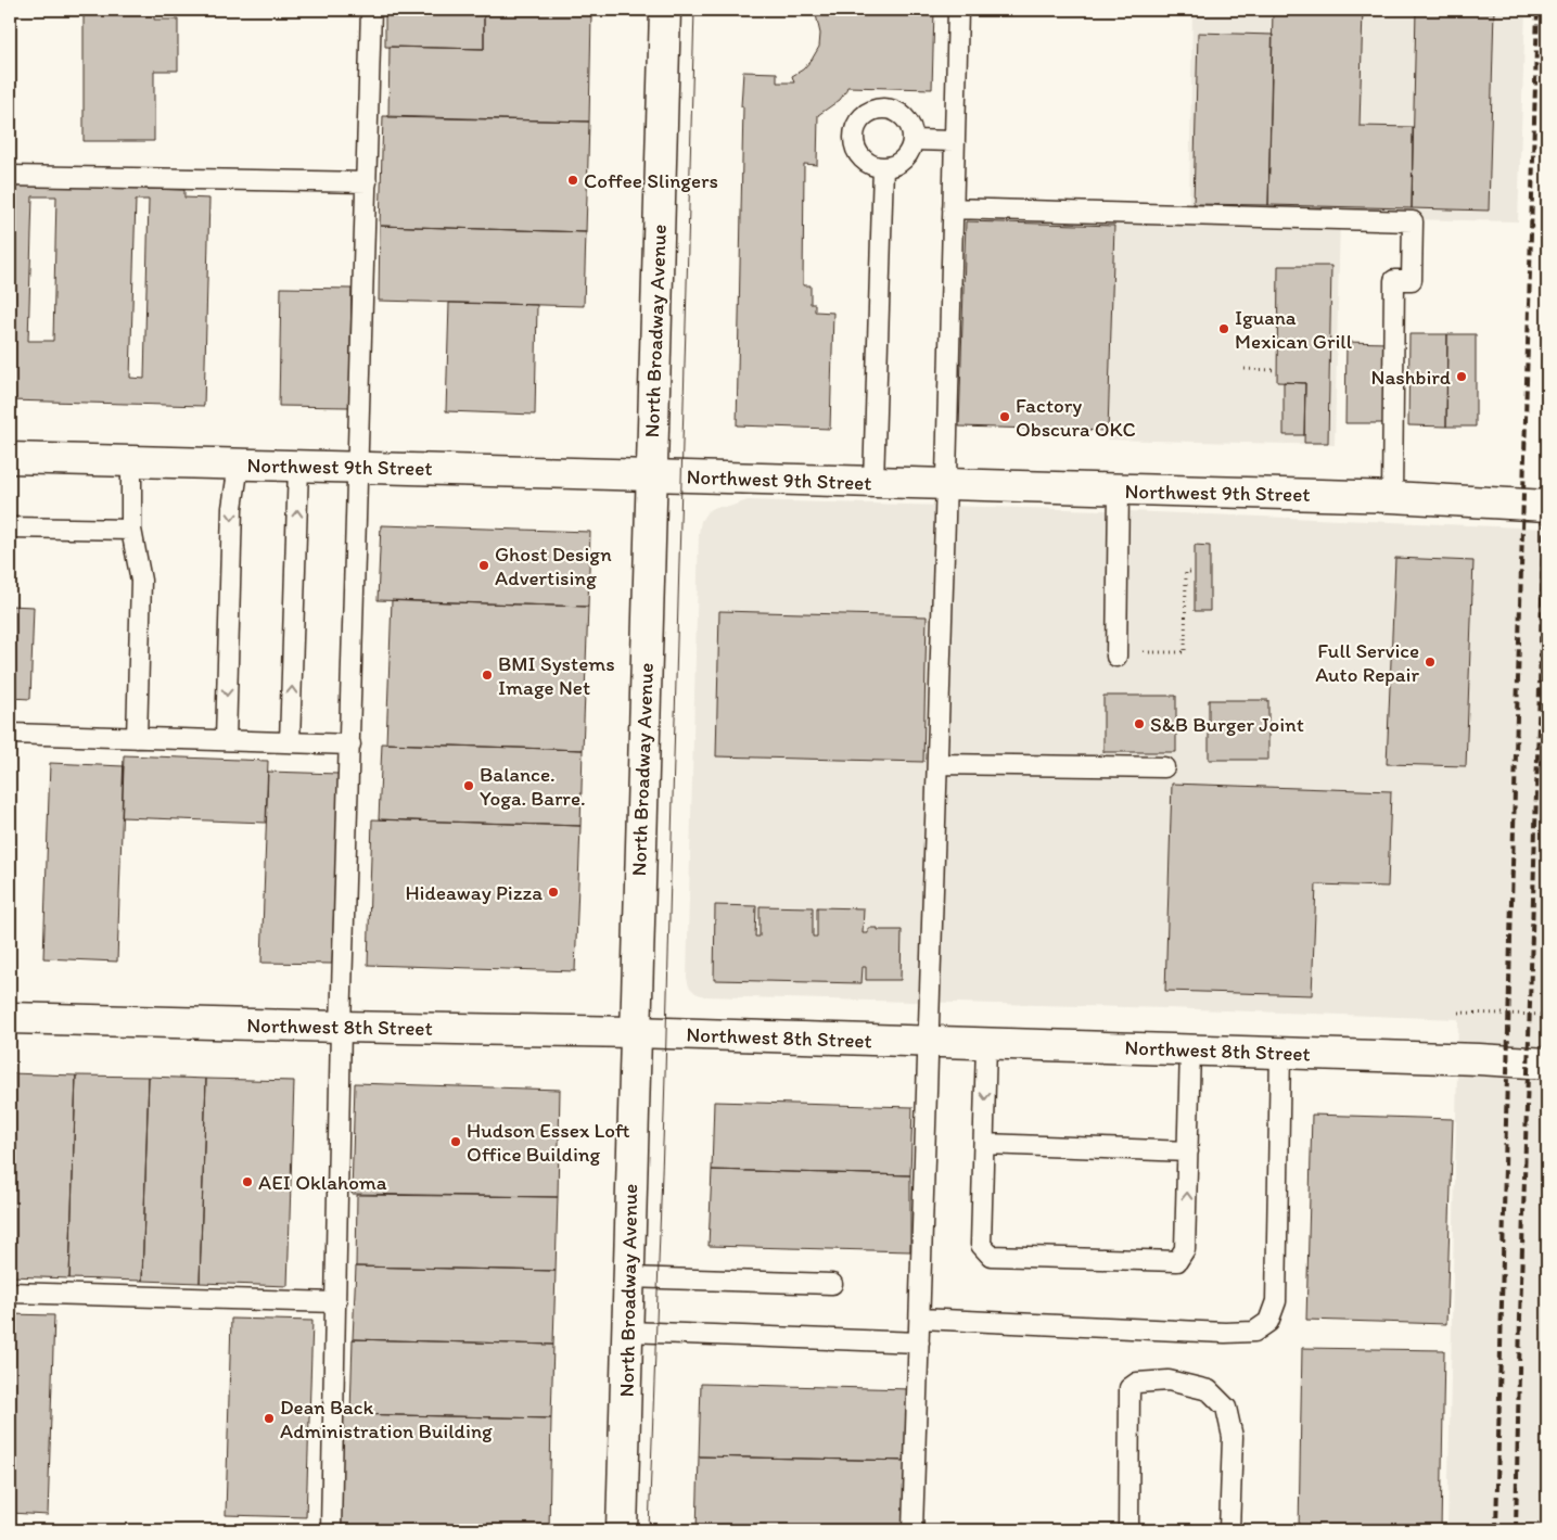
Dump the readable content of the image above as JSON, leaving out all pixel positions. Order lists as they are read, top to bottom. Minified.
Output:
{"streets":{"street":["North Broadway Avenue","Northwest 9th Street","Northwest 8th Street"]},"crossings":[["North Broadway Avenue","Northwest 9th Street"],["North Broadway Avenue","Northwest 8th Street"]],"places":["Coffee Slingers","Iguana Mexican Grill","Nashbird","Factory Obscura OKC","Ghost Design Advertising","Full Service Auto Repair","BMI Systems Image Net","S&B Burger Joint","Balance. Yoga. Barre.","Hideaway Pizza","Hudson Essex Loft Office Building","AEI Oklahoma","Dean Back Administration Building"]}
